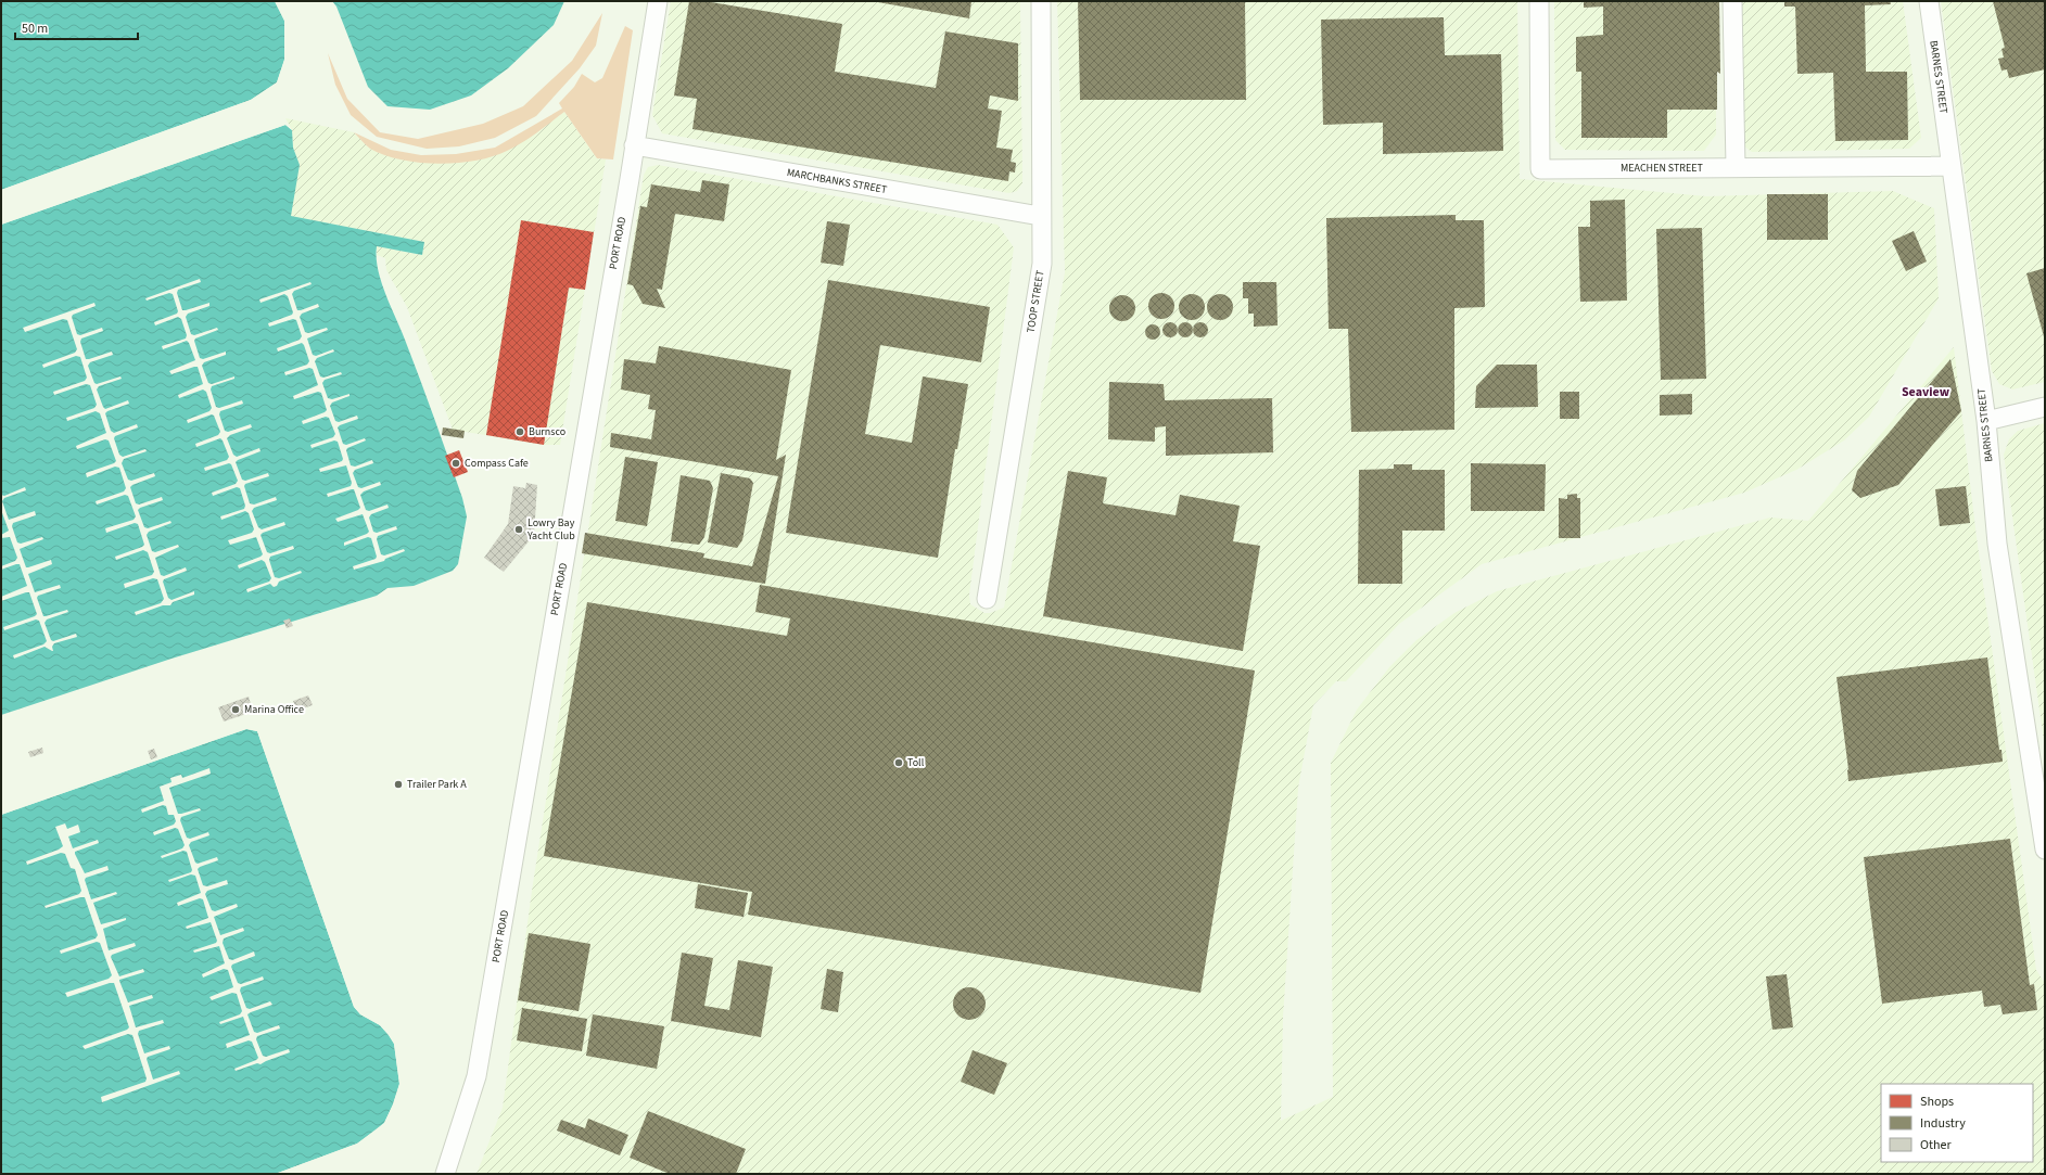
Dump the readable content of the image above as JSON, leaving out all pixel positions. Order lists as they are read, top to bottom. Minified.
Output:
{"streets":{"street":["BARNES STREET","MEACHEN STREET","MARCHBANKS STREET","PORT ROAD","TOOP STREET"]},"crossings":[["BARNES STREET","MEACHEN STREET"],["MARCHBANKS STREET","PORT ROAD"],["MARCHBANKS STREET","TOOP STREET"]],"districts":["Seaview"],"places":["Burnsco","Compass Cafe","Lowry Bay Yacht Club","Marina Office","Toll","Trailer Park A"],"legend":["Shops","Industry","Other"],"scale_bar":"50 m"}
